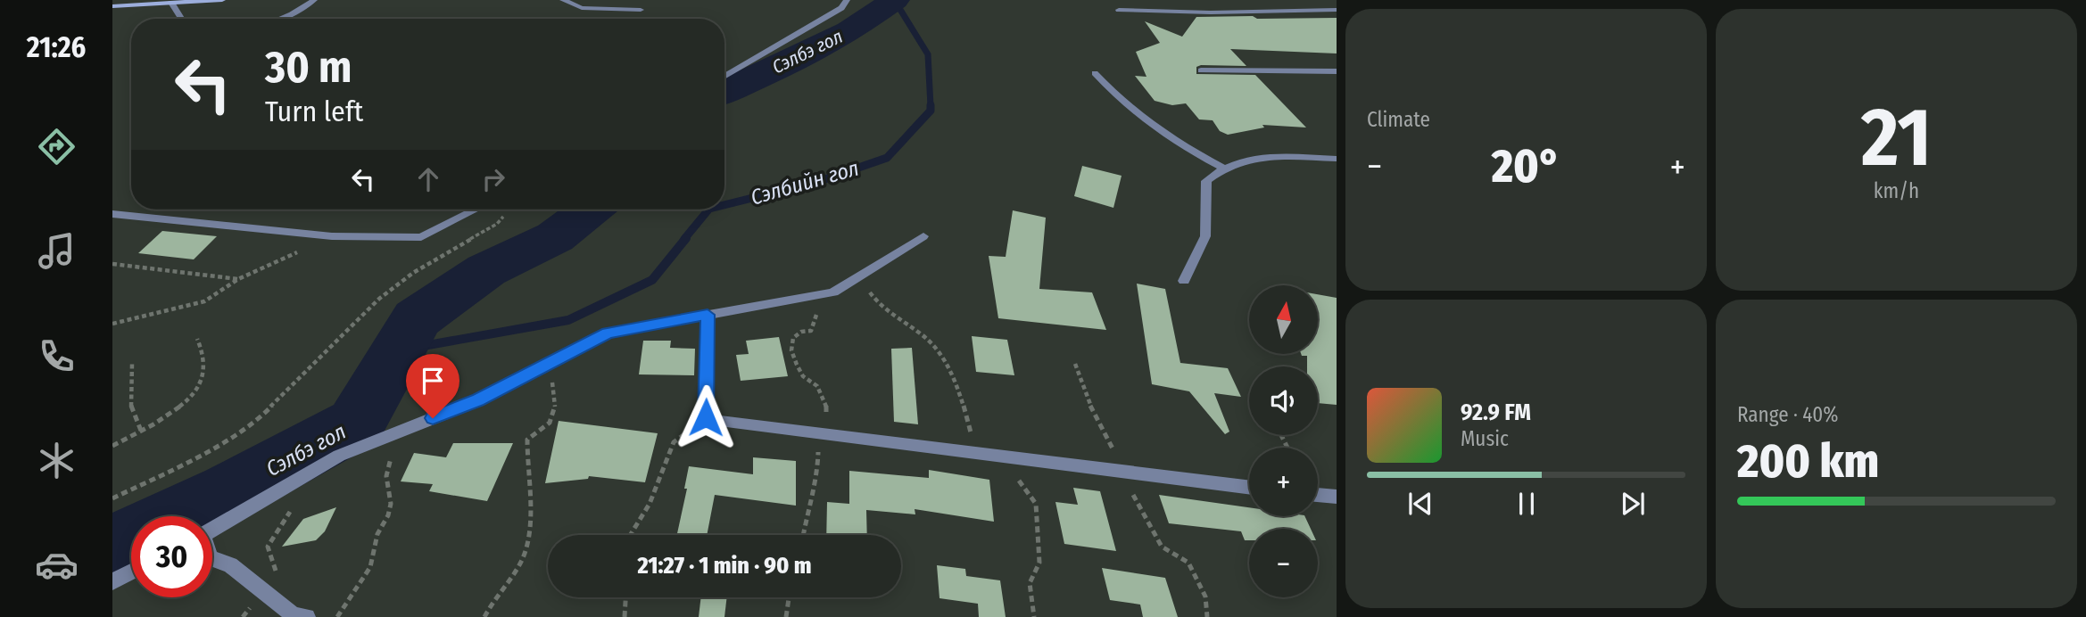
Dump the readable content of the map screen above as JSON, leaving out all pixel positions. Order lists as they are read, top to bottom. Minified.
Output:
{"water":["Сэлбэ гол","Сэлбийн гол"],"north":"top","page":{"tabs":"21:26","tile":["Climate",["21","km/h"],["Range · 40%","200 km"]],"turn":["30 m","Turn left"],"heat":["−","20°","+"],"map_buttons":["+","−"],"song":["92.9 FM","Music"],"limit":"30","trip":"21:27 · 1 min · 90 m"}}
